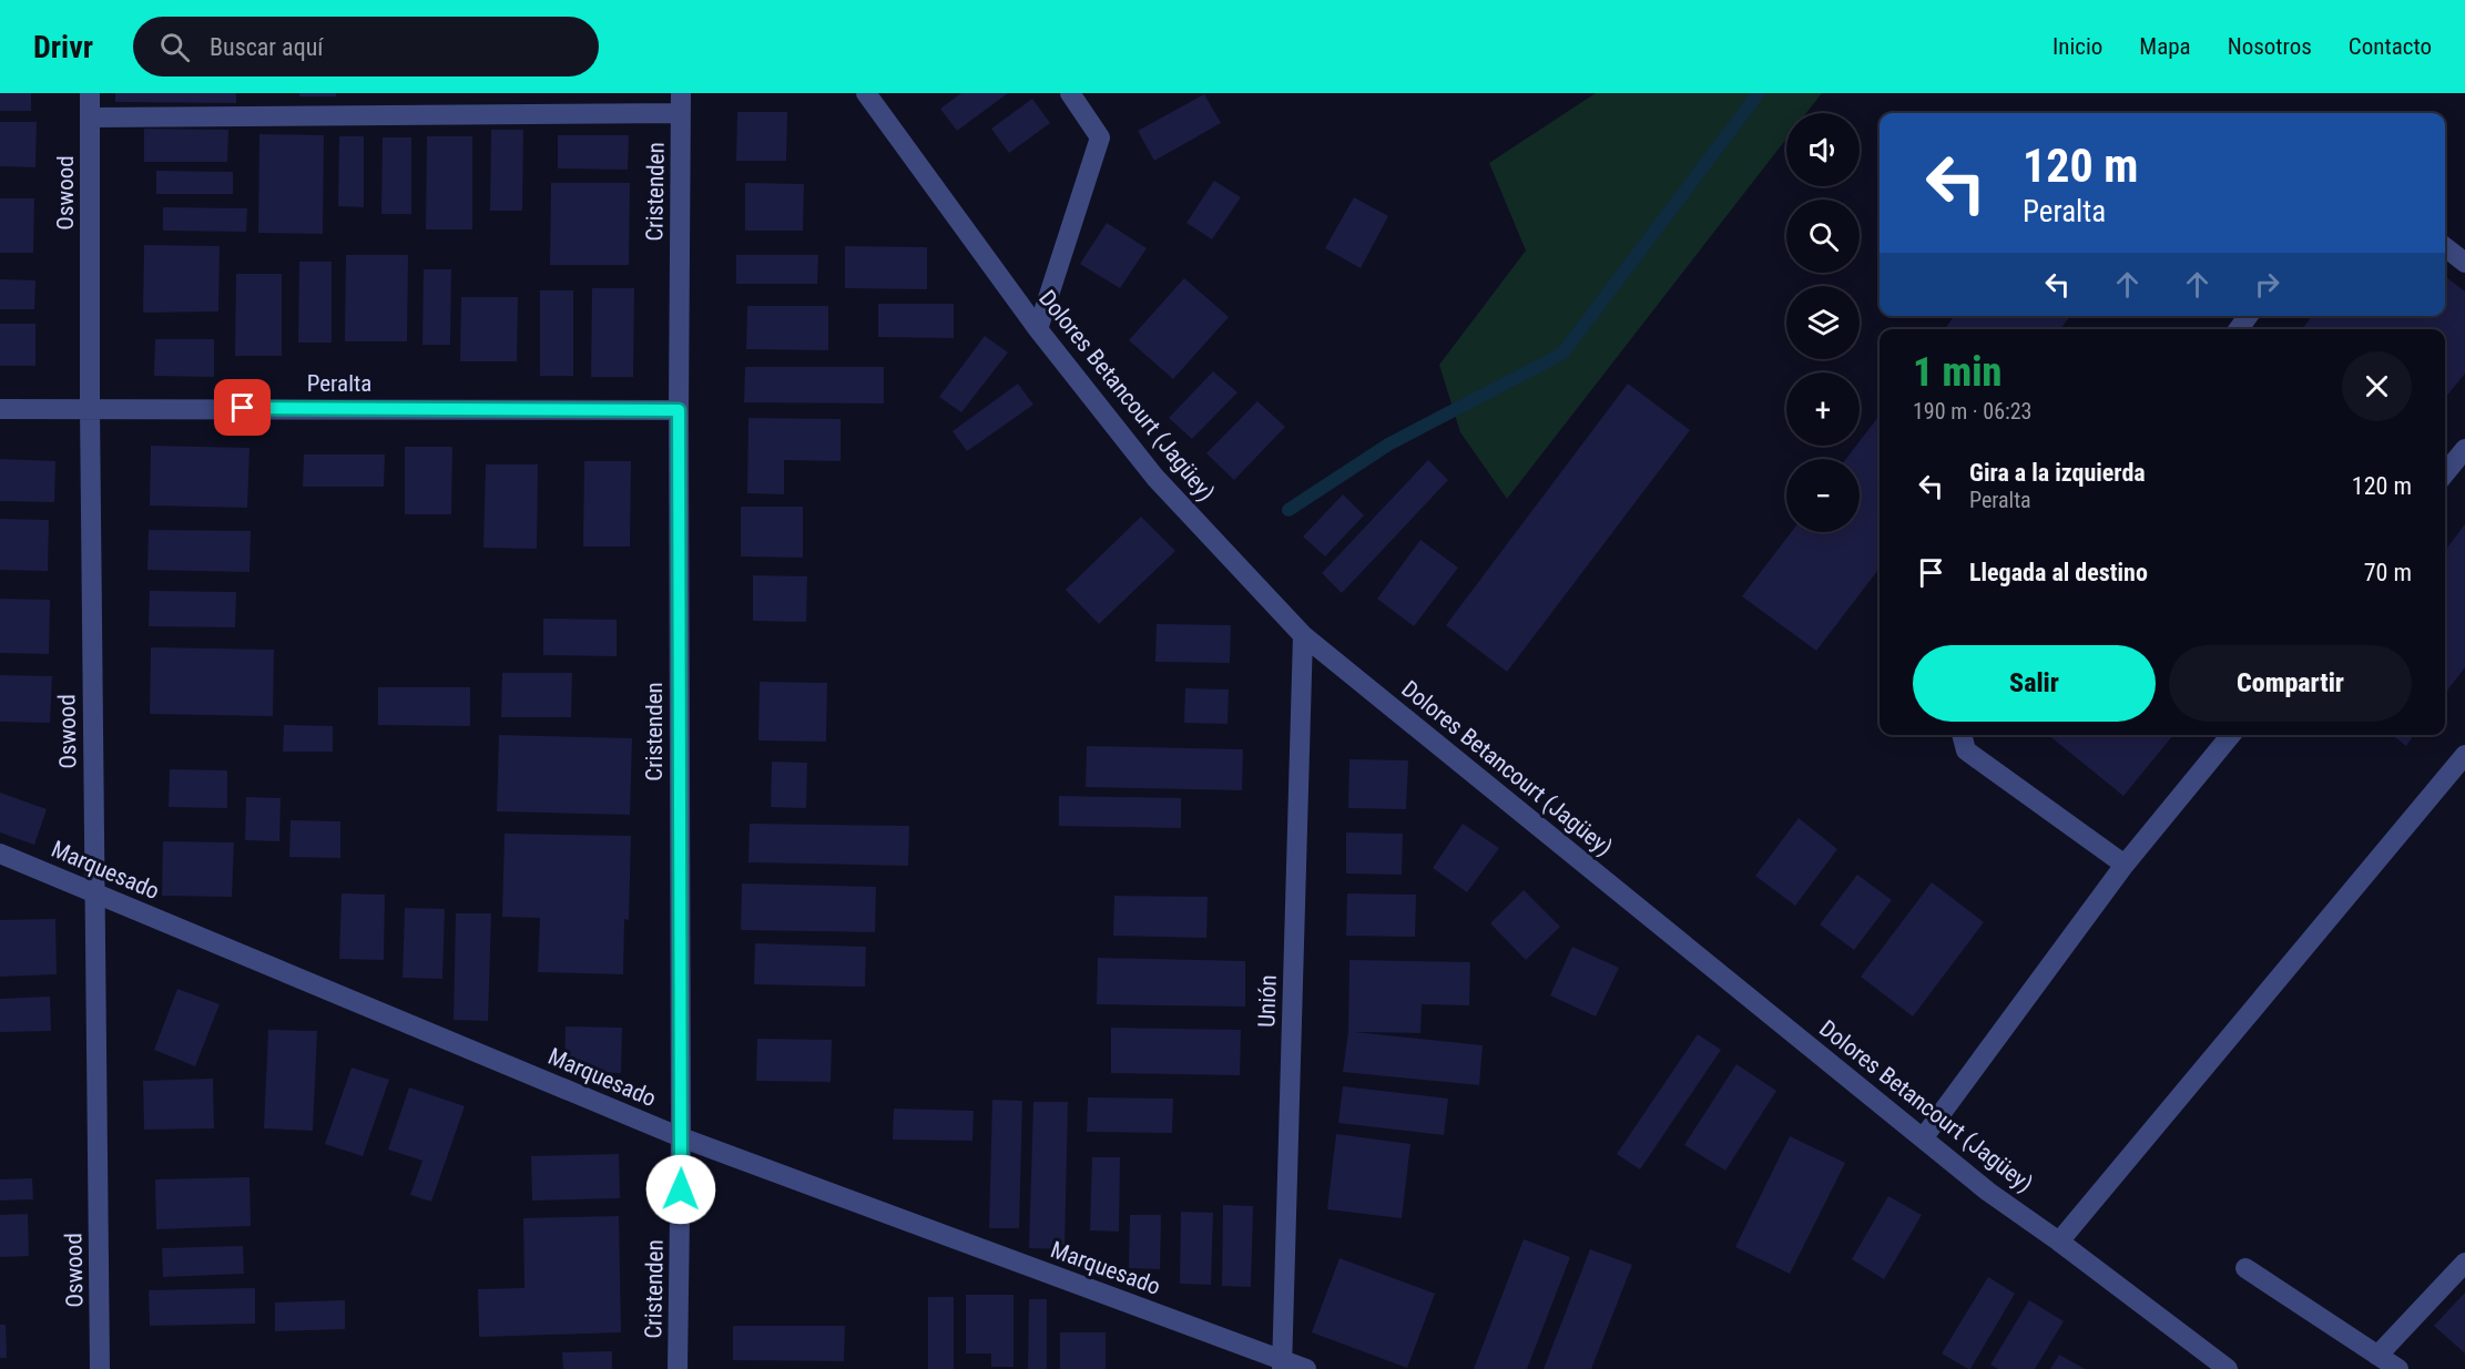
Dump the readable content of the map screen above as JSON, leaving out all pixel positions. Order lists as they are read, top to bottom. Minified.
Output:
{"streets":{"street":["Cristenden","Oswood","Peralta","Dolores Betancourt (Jagüey)","Marquesado","Unión"]},"crossings":[["Cristenden","Peralta"],["Cristenden","Marquesado"],["Oswood","Peralta"],["Oswood","Marquesado"],["Dolores Betancourt (Jagüey)","Unión"],["Marquesado","Unión"]],"page":{"header":"Drivr","search":"Buscar aquí","nav":["Inicio","Mapa","Nosotros","Contacto"],"map_buttons":["+","−"],"turn":["120 m","Peralta"],"heading":["1 min","190 m · 06:23"],"list":[{"name":"Gira a la izquierda","note":"Peralta","value":"120 m"},{"name":"Llegada al destino","value":"70 m"}],"buttons":["Salir","Compartir"]}}
